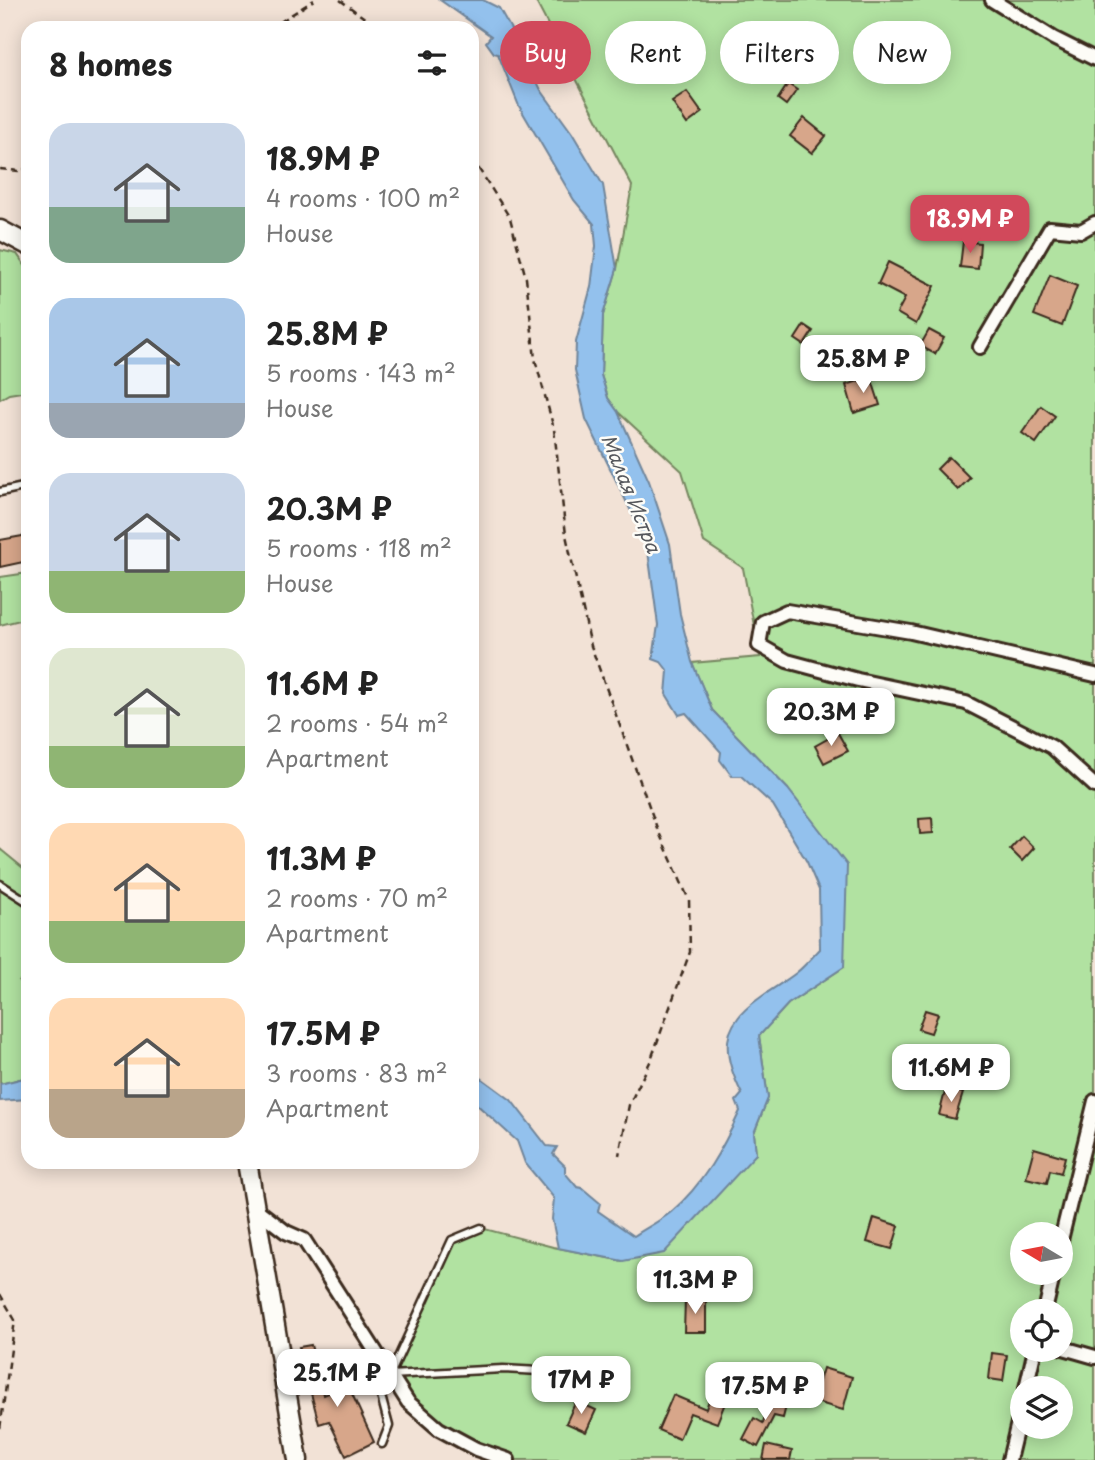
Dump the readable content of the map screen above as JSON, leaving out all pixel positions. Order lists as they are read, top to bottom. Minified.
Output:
{"water":["Малая Истра"],"north":"left","page":{"chip":["Buy","Rent","Filters","New"],"heading":"8 homes","list":[{"name":"18.9M ₽","note":"4 rooms · 100 m² · House"},{"name":"25.8M ₽","note":"5 rooms · 143 m² · House"},{"name":"20.3M ₽","note":"5 rooms · 118 m² · House"},{"name":"11.6M ₽","note":"2 rooms · 54 m² · Apartment"},{"name":"11.3M ₽","note":"2 rooms · 70 m² · Apartment"},{"name":"17.5M ₽","note":"3 rooms · 83 m² · Apartment"}],"price":["18.9M ₽","25.8M ₽","20.3M ₽","11.6M ₽","11.3M ₽","25.1M ₽","17M ₽","17.5M ₽"]}}
